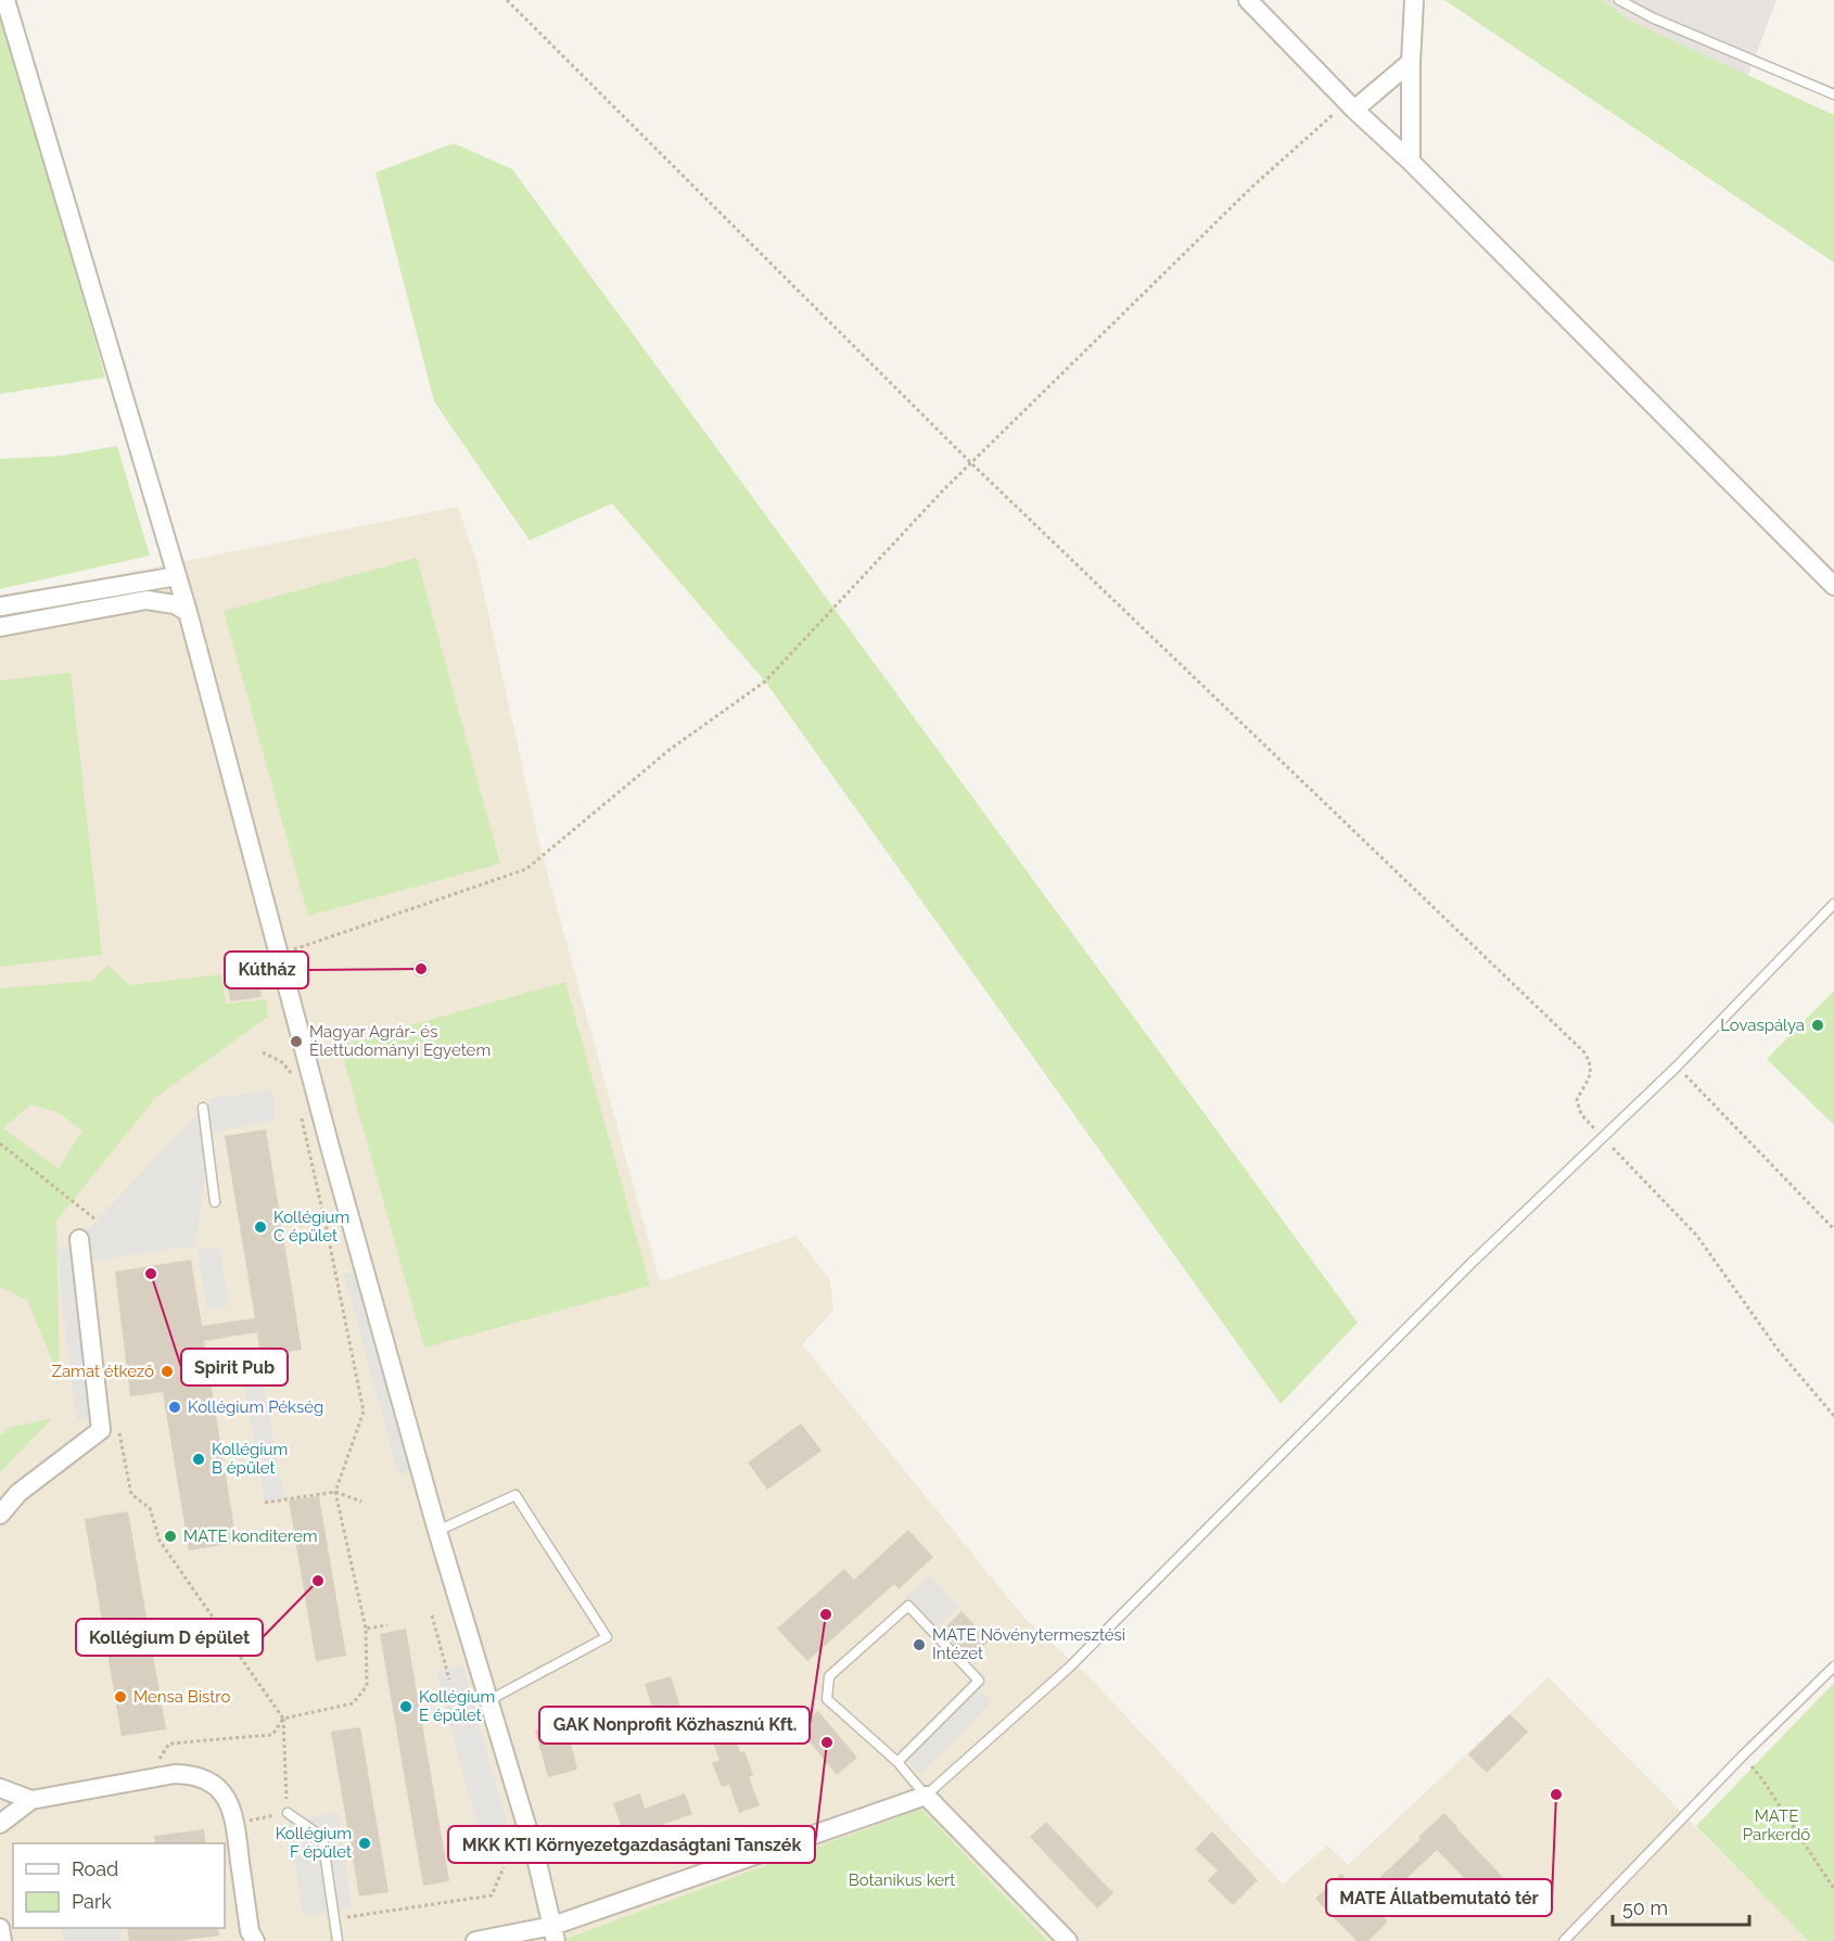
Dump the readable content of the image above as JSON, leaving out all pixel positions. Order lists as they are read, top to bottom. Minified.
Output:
{"parks":["MATE Parkerdő","Botanikus kert"],"places":["Kútház","Lovaspálya","Magyar Agrár- és Élettudományi Egyetem","Kollégium C épület","Spirit Pub","Zamat étkező","Kollégium Pékség","Kollégium B épület","MATE konditerem","Kollégium D épület","GAK Nonprofit Közhasznú Kft.","MATE Növénytermesztési Intézet","Mensa Bistro","Kollégium E épület","MKK KTI Környezetgazdaságtani Tanszék","MATE Állatbemutató tér","Kollégium F épület"],"legend":["Road","Park"],"scale_bar":"50 m"}
